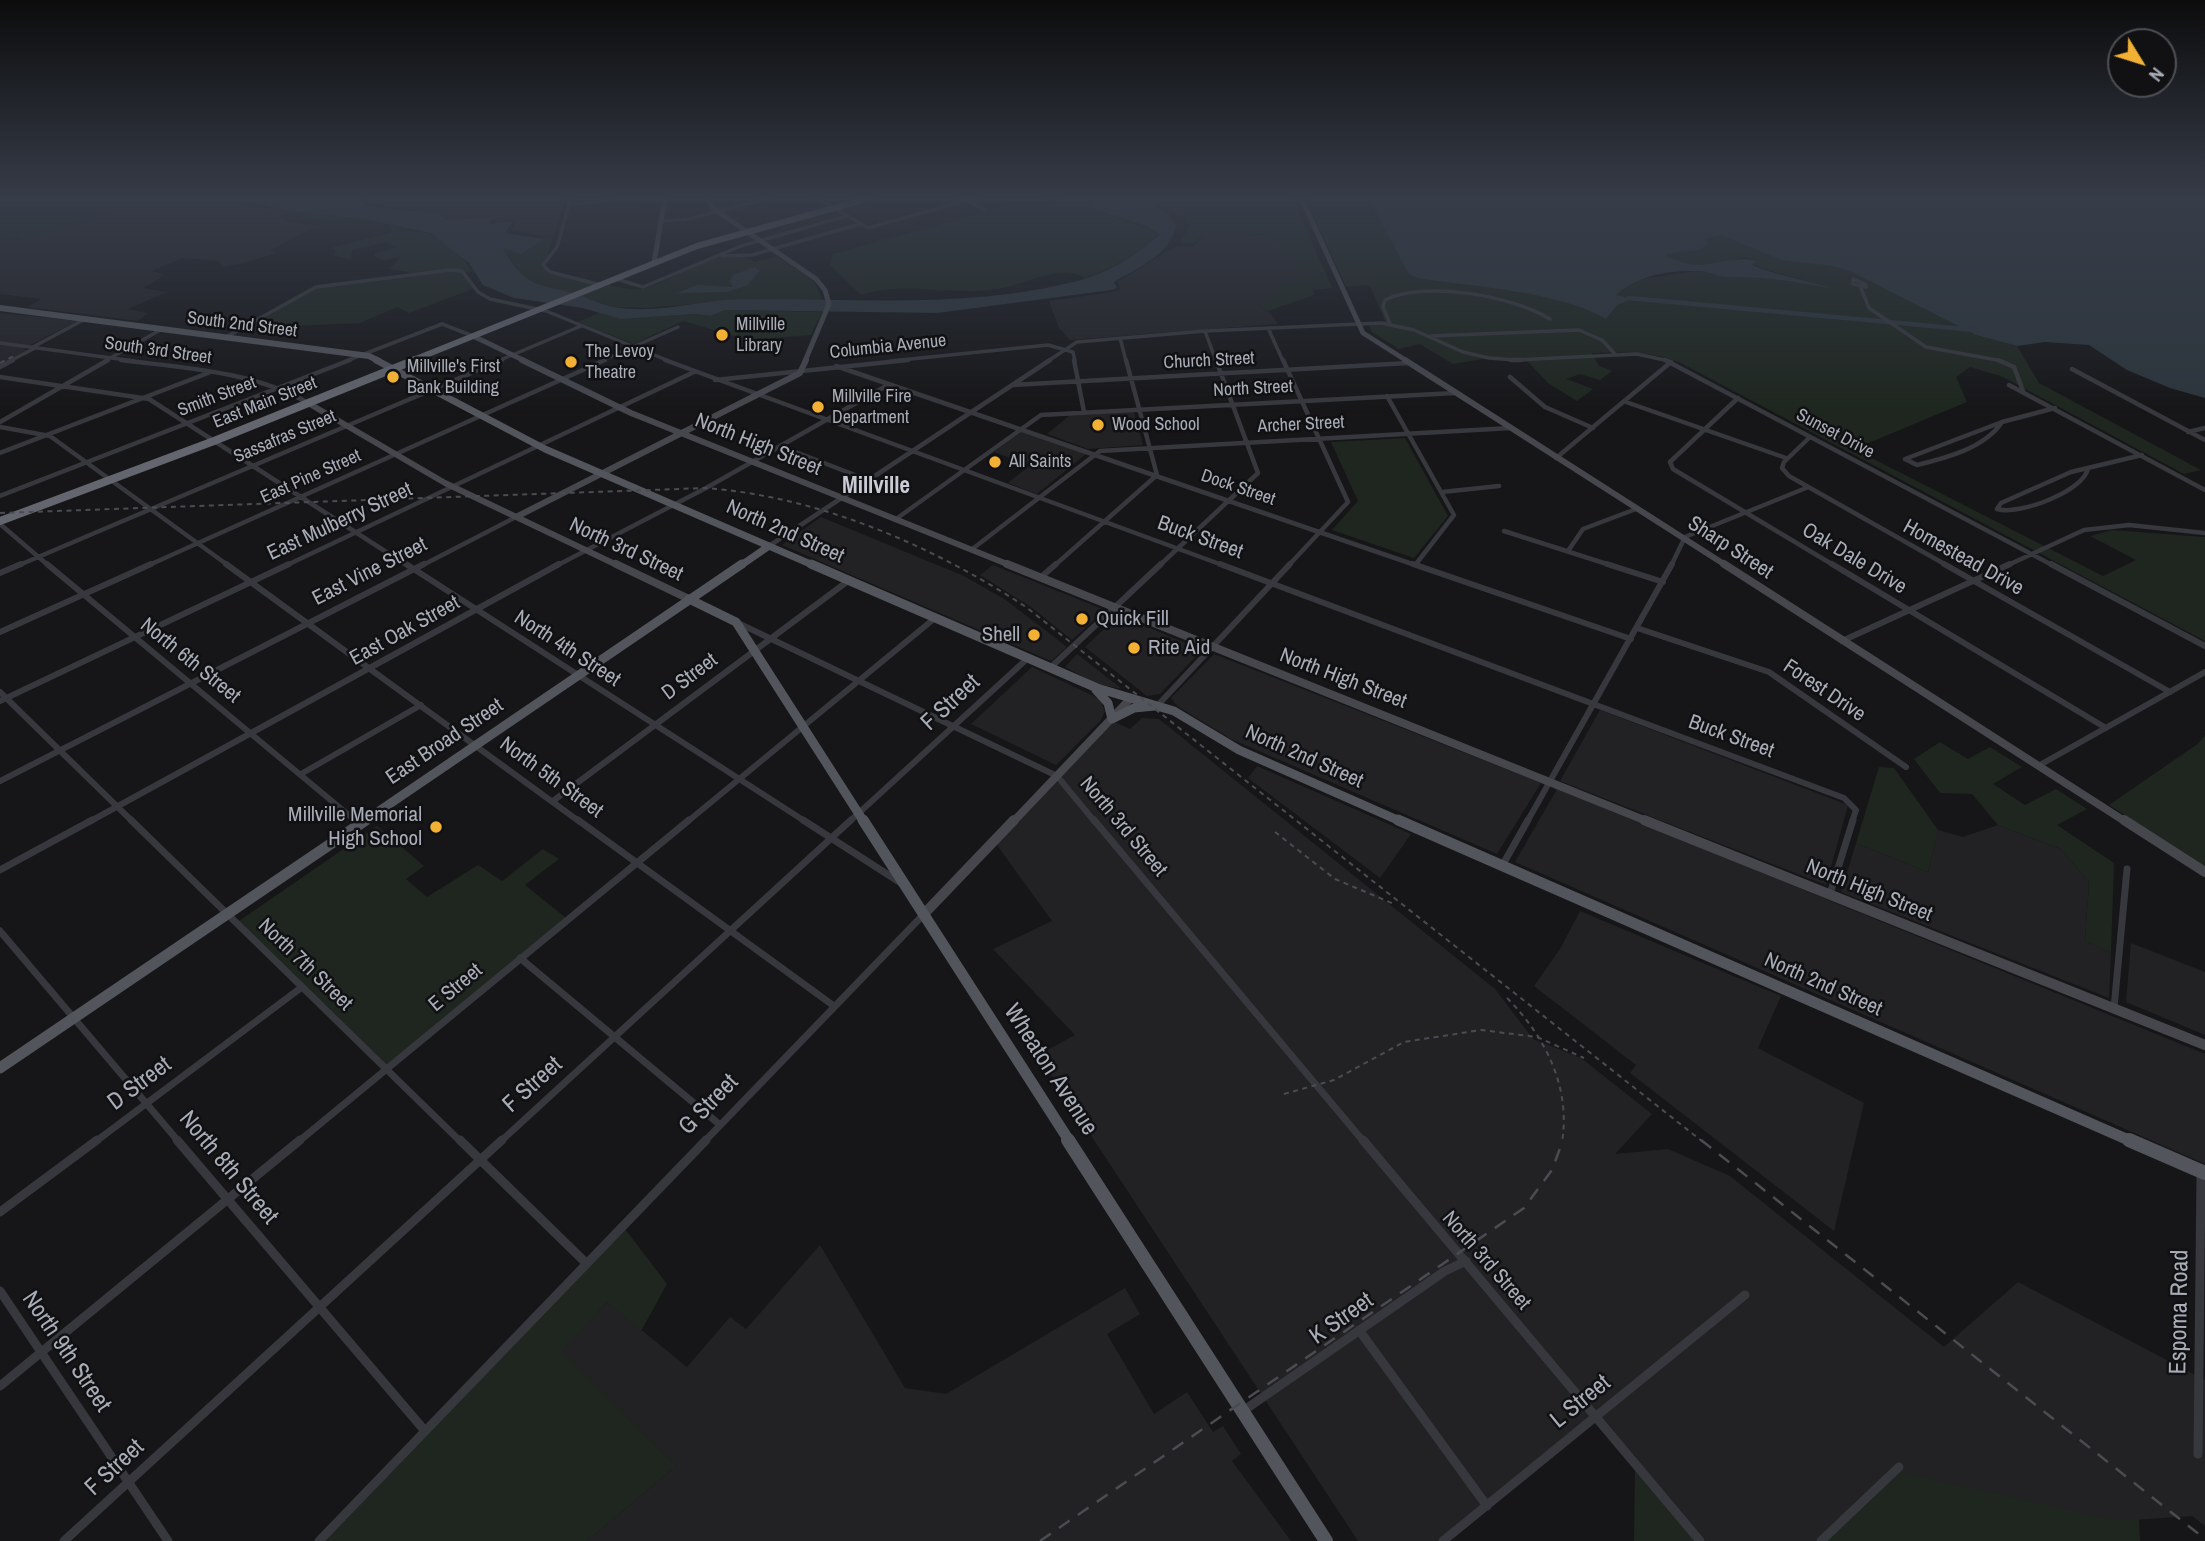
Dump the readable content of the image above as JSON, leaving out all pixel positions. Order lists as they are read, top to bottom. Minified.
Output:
{"streets":{"highway":["East Main Street"],"main road":["South 2nd Street","North 2nd Street","North 3rd Street","East Broad Street","Wheaton Avenue"],"street":["Columbia Avenue","South 3rd Street","Church Street","North Street","Smith Street","Archer Street","Sunset Drive","Sassafras Street","North High Street","East Pine Street","Dock Street","East Mulberry Street","Buck Street","Sharp Street","Homestead Drive","Oak Dale Drive","East Vine Street","East Oak Street","North 4th Street","North 6th Street","D Street","Forest Drive","F Street","North 5th Street","North 7th Street","E Street","G Street","North 8th Street","Espoma Road","K Street","North 9th Street","L Street"]},"crossings":[["South 2nd Street","Smith Street"],["South 2nd Street","East Main Street"],["South 2nd Street","North 2nd Street"],["South 2nd Street","Buck Street"],["Columbia Avenue","Dock Street"],["Columbia Avenue","Buck Street"],["Columbia Avenue","East Vine Street"],["Columbia Avenue","East Broad Street"],["South 3rd Street","Smith Street"],["South 3rd Street","East Main Street"],["South 3rd Street","North 3rd Street"],["Church Street","Sharp Street"],["Church Street","East Broad Street"],["North Street","Dock Street"],["North Street","Sharp Street"],["Smith Street","East Main Street"],["Smith Street","North High Street"],["Smith Street","North 4th Street"],["Smith Street","North 5th Street"],["East Main Street","North High Street"],["East Main Street","North 2nd Street"],["East Main Street","Buck Street"],["East Main Street","North 3rd Street"],["East Main Street","North 4th Street"],["East Main Street","North 6th Street"],["East Main Street","North 5th Street"],["Archer Street","Dock Street"],["Archer Street","Sharp Street"],["Sunset Drive","Oak Dale Drive"],["Sassafras Street","North High Street"],["Sassafras Street","North 2nd Street"],["Sassafras Street","Buck Street"],["Sassafras Street","North 3rd Street"],["Sassafras Street","North 4th Street"],["Sassafras Street","North 6th Street"],["Sassafras Street","North 5th Street"],["North High Street","East Pine Street"],["North High Street","East Mulberry Street"],["North High Street","Buck Street"],["North High Street","East Vine Street"],["North High Street","East Oak Street"],["North High Street","East Broad Street"],["East Pine Street","North 2nd Street"],["East Pine Street","Buck Street"],["East Pine Street","North 3rd Street"],["East Pine Street","North 4th Street"],["East Pine Street","North 6th Street"],["East Pine Street","North 5th Street"],["Dock Street","East Oak Street"],["Dock Street","East Broad Street"],["East Mulberry Street","North 2nd Street"],["East Mulberry Street","Buck Street"],["East Mulberry Street","North 3rd Street"],["East Mulberry Street","North 4th Street"],["East Mulberry Street","North 6th Street"],["East Mulberry Street","North 5th Street"],["East Mulberry Street","North 7th Street"],["North 2nd Street","East Vine Street"],["North 2nd Street","East Oak Street"],["North 2nd Street","D Street"],["North 2nd Street","F Street"],["North 2nd Street","East Broad Street"],["North 2nd Street","E Street"],["North 2nd Street","G Street"],["North 2nd Street","Espoma Road"],["Buck Street","East Vine Street"],["Buck Street","East Oak Street"],["Buck Street","East Broad Street"],["North 3rd Street","East Vine Street"],["North 3rd Street","East Oak Street"],["North 3rd Street","D Street"],["North 3rd Street","F Street"],["North 3rd Street","East Broad Street"],["North 3rd Street","E Street"],["North 3rd Street","Wheaton Avenue"],["North 3rd Street","G Street"],["North 3rd Street","K Street"],["North 3rd Street","L Street"],["East Vine Street","North 4th Street"],["East Vine Street","North 6th Street"],["East Vine Street","North 5th Street"],["East Vine Street","North 7th Street"],["East Oak Street","North 4th Street"],["East Oak Street","North 6th Street"],["East Oak Street","North 5th Street"],["East Oak Street","North 7th Street"],["North 4th Street","D Street"],["North 4th Street","F Street"],["North 4th Street","East Broad Street"],["North 4th Street","E Street"],["North 4th Street","Wheaton Avenue"],["North 6th Street","East Broad Street"],["D Street","North 5th Street"],["D Street","North 7th Street"],["D Street","Wheaton Avenue"],["D Street","North 8th Street"],["F Street","North 5th Street"],["F Street","North 7th Street"],["F Street","Wheaton Avenue"],["F Street","North 8th Street"],["F Street","North 9th Street"],["East Broad Street","North 5th Street"],["East Broad Street","North 7th Street"],["East Broad Street","North 8th Street"],["North 5th Street","E Street"],["North 5th Street","G Street"],["North 7th Street","E Street"],["North 7th Street","G Street"],["E Street","Wheaton Avenue"],["E Street","North 8th Street"],["E Street","North 9th Street"],["Wheaton Avenue","G Street"],["Wheaton Avenue","K Street"],["G Street","North 8th Street"]],"districts":["Millville"],"places":["Millville Library","The Levoy Theatre","Millville's First Bank Building","Millville Fire Department","Wood School","All Saints","Quick Fill","Shell","Rite Aid","Millville Memorial High School"],"north":"bottom right"}
